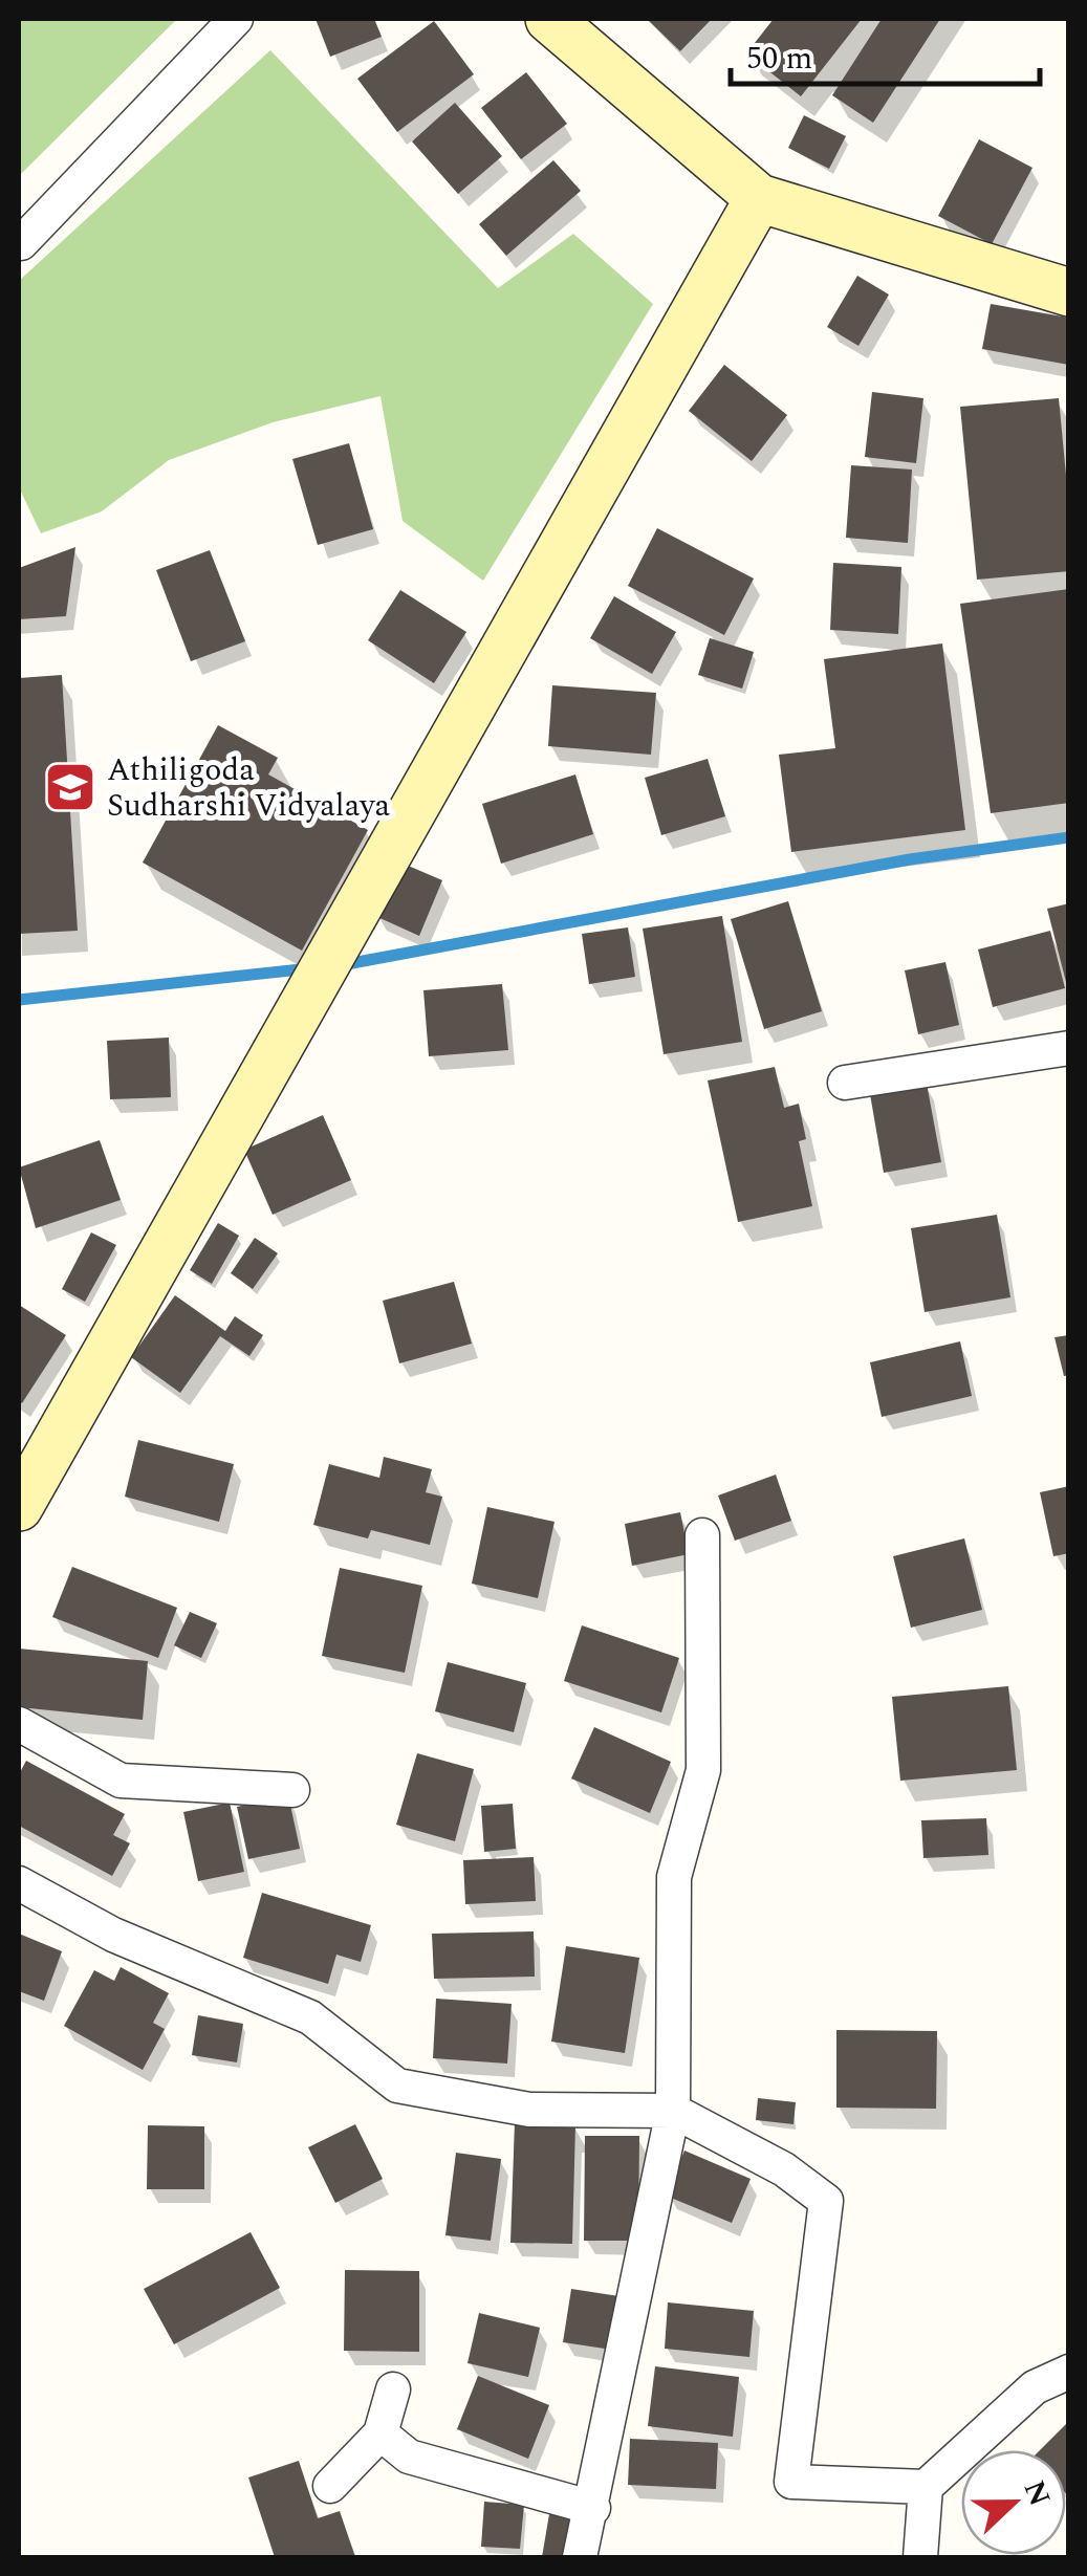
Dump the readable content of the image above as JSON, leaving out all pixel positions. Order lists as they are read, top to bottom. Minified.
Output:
{"places":{"school or university":["Athiligoda Sudharshi Vidyalaya"]},"scale_bar":"50 m","north":"right"}
